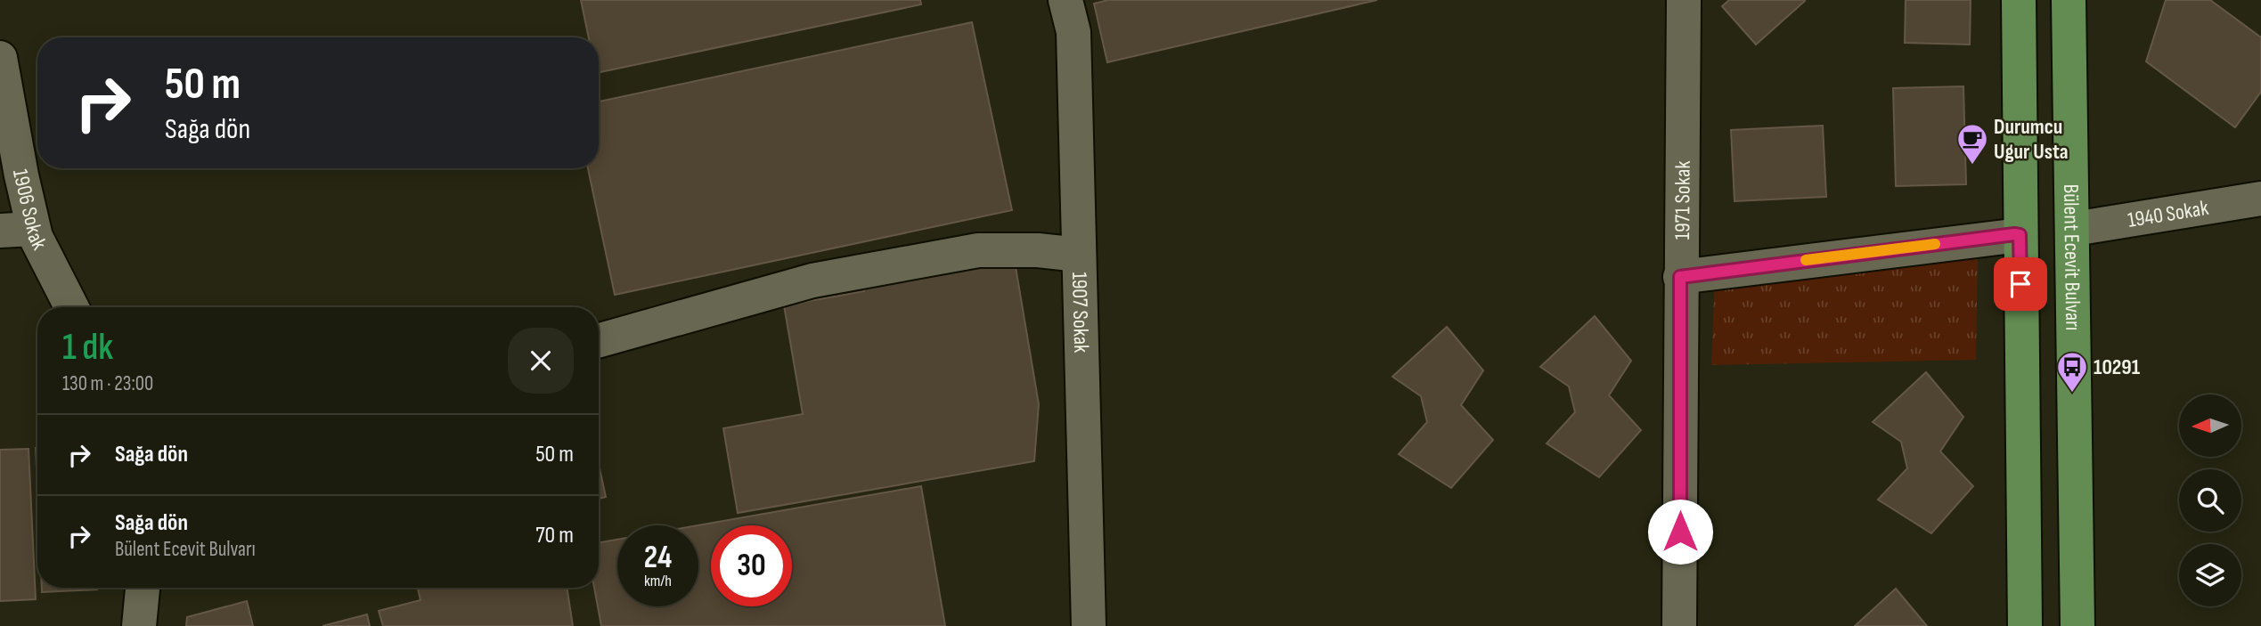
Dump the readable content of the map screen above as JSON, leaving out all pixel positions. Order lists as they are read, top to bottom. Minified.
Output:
{"streets":{"main road":["Bülent Ecevit Bulvarı"],"street":["1971 Sokak","1906 Sokak","1940 Sokak","1907 Sokak"]},"crossings":[["1940 Sokak","Bülent Ecevit Bulvarı"]],"places":{"cafe":["Durumcu Ugur Usta"],"bus stop":["10291"]},"north":"left","page":{"turn":["50 m","Sağa dön"],"heading":["1 dk","130 m · 23:00"],"list":[{"name":"Sağa dön","value":"50 m"},{"name":"Sağa dön","note":"Bülent Ecevit Bulvarı","value":"70 m"}],"speed":"24 km/h","limit":"30"}}
